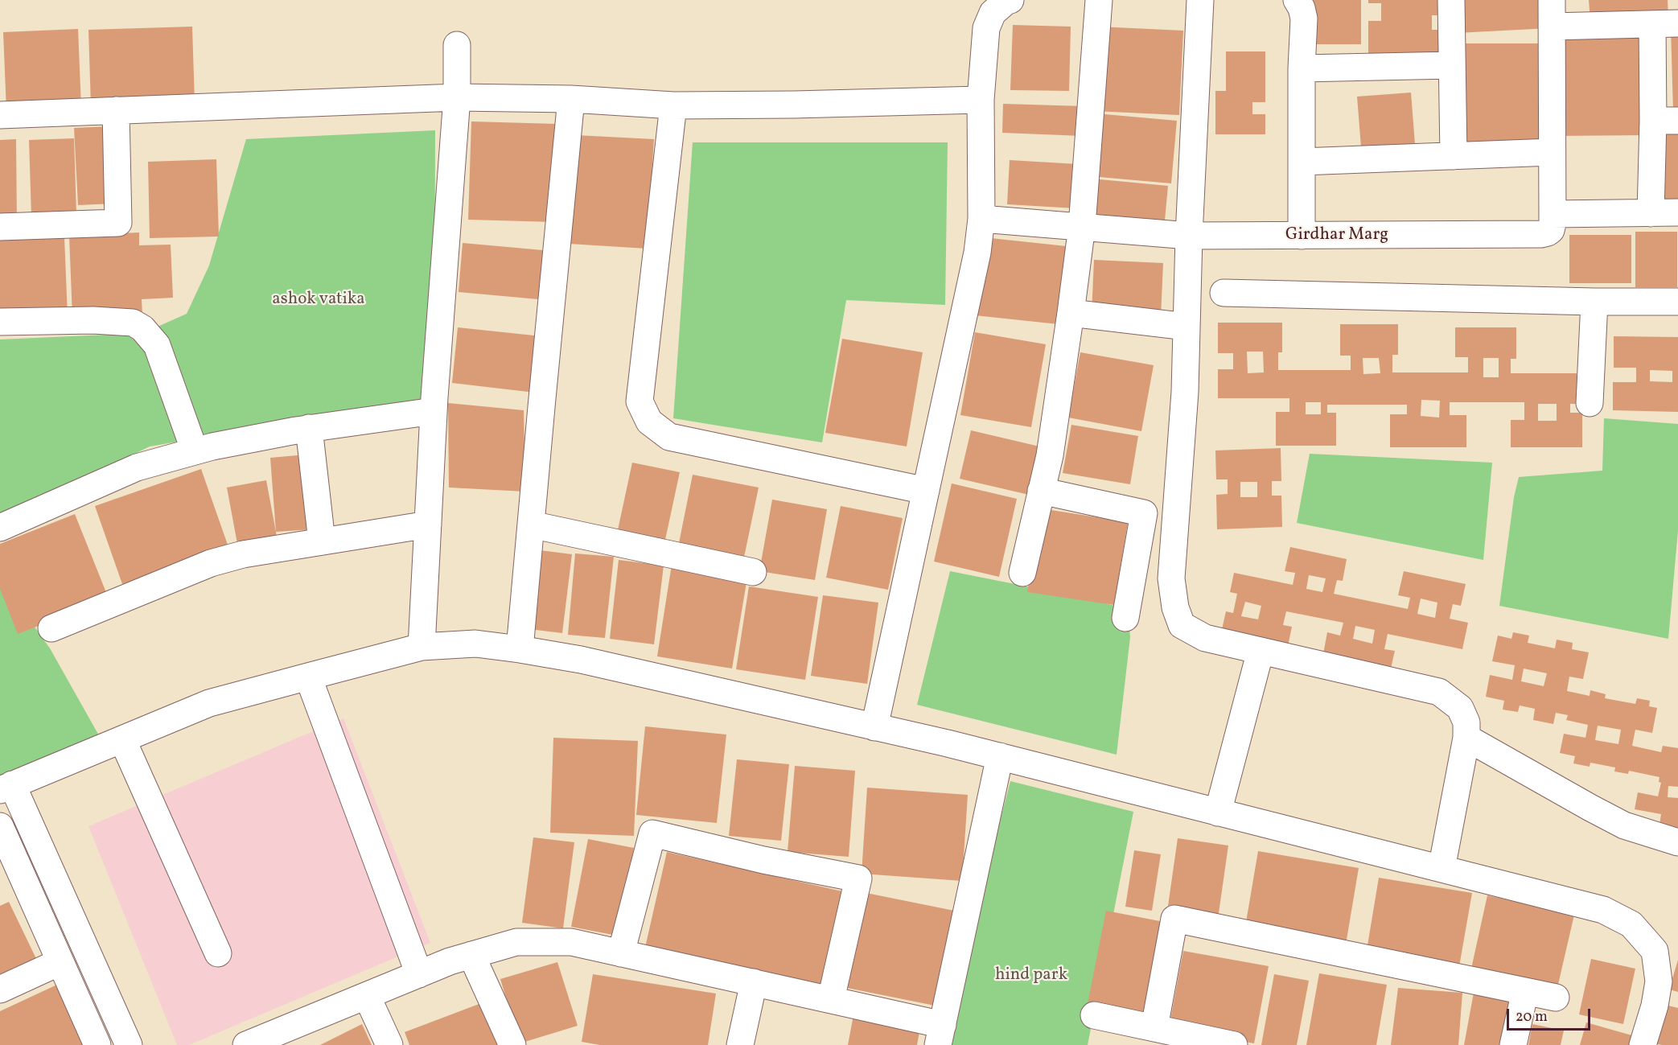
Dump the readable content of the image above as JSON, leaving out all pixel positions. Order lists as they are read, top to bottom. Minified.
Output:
{"streets":{"street":["Girdhar Marg"]},"parks":["ashok vatika","hind park"],"scale_bar":"20 m"}
